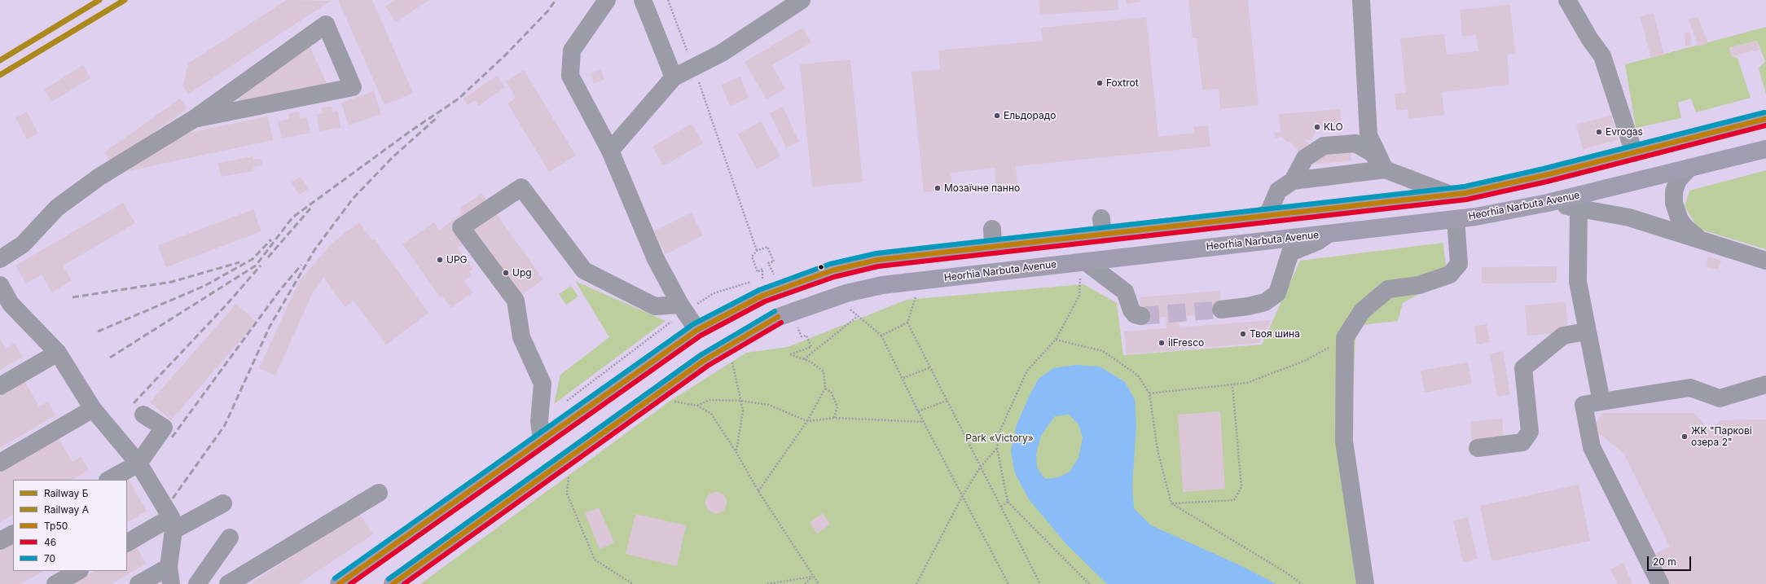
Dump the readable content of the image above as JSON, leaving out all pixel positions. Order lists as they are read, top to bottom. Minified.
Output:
{"streets":{"main road":["Heorhia Narbuta Avenue"]},"parks":["Park «Victory»"],"places":["Foxtrot","Ельдорадо","KLO","Evrogas","Мозаїчне панно","UPG","Upg","Твоя шина","ilFresco","ЖК \"Паркові озера 2\""],"lines":["rail line Б","rail line A","transit line 70","transit line Тр50","transit line 46"],"legend":["Railway Б","Railway A","Тр50","46","70"],"scale_bar":"20 m"}
